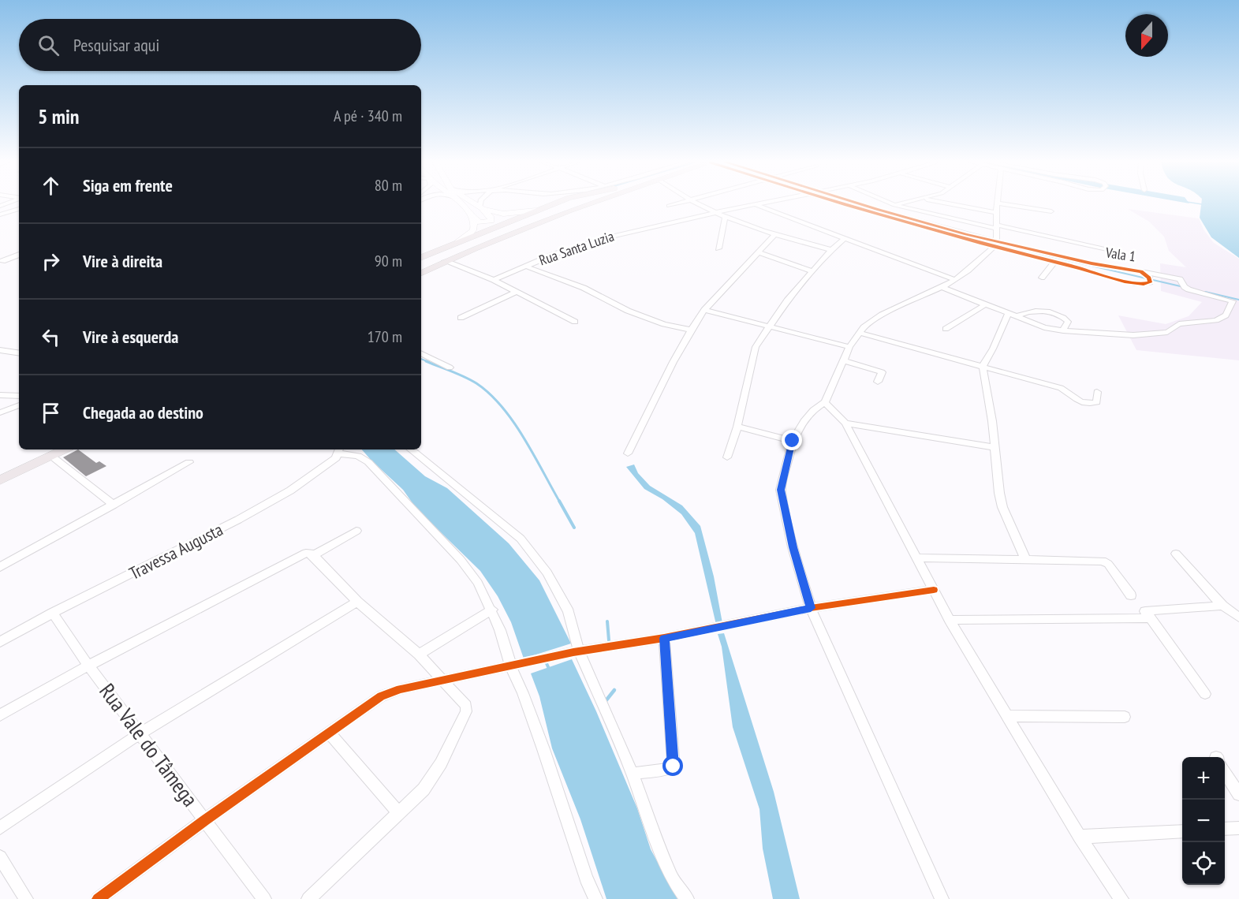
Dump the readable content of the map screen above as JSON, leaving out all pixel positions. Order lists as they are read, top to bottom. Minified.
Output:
{"streets":{"street":["Rua Santa Luzia","Vala 1","Travessa Augusta","Rua Vale do Tâmega"]},"crossings":[["Travessa Augusta","Rua Vale do Tâmega"]],"north":"bottom","page":{"search":"Pesquisar aqui","heading":["5 min","A pé · 340 m"],"list":[["Siga em frente","80 m"],["Vire à direita","90 m"],["Vire à esquerda","170 m"],"Chegada ao destino"],"map_buttons":["+","−"]}}
